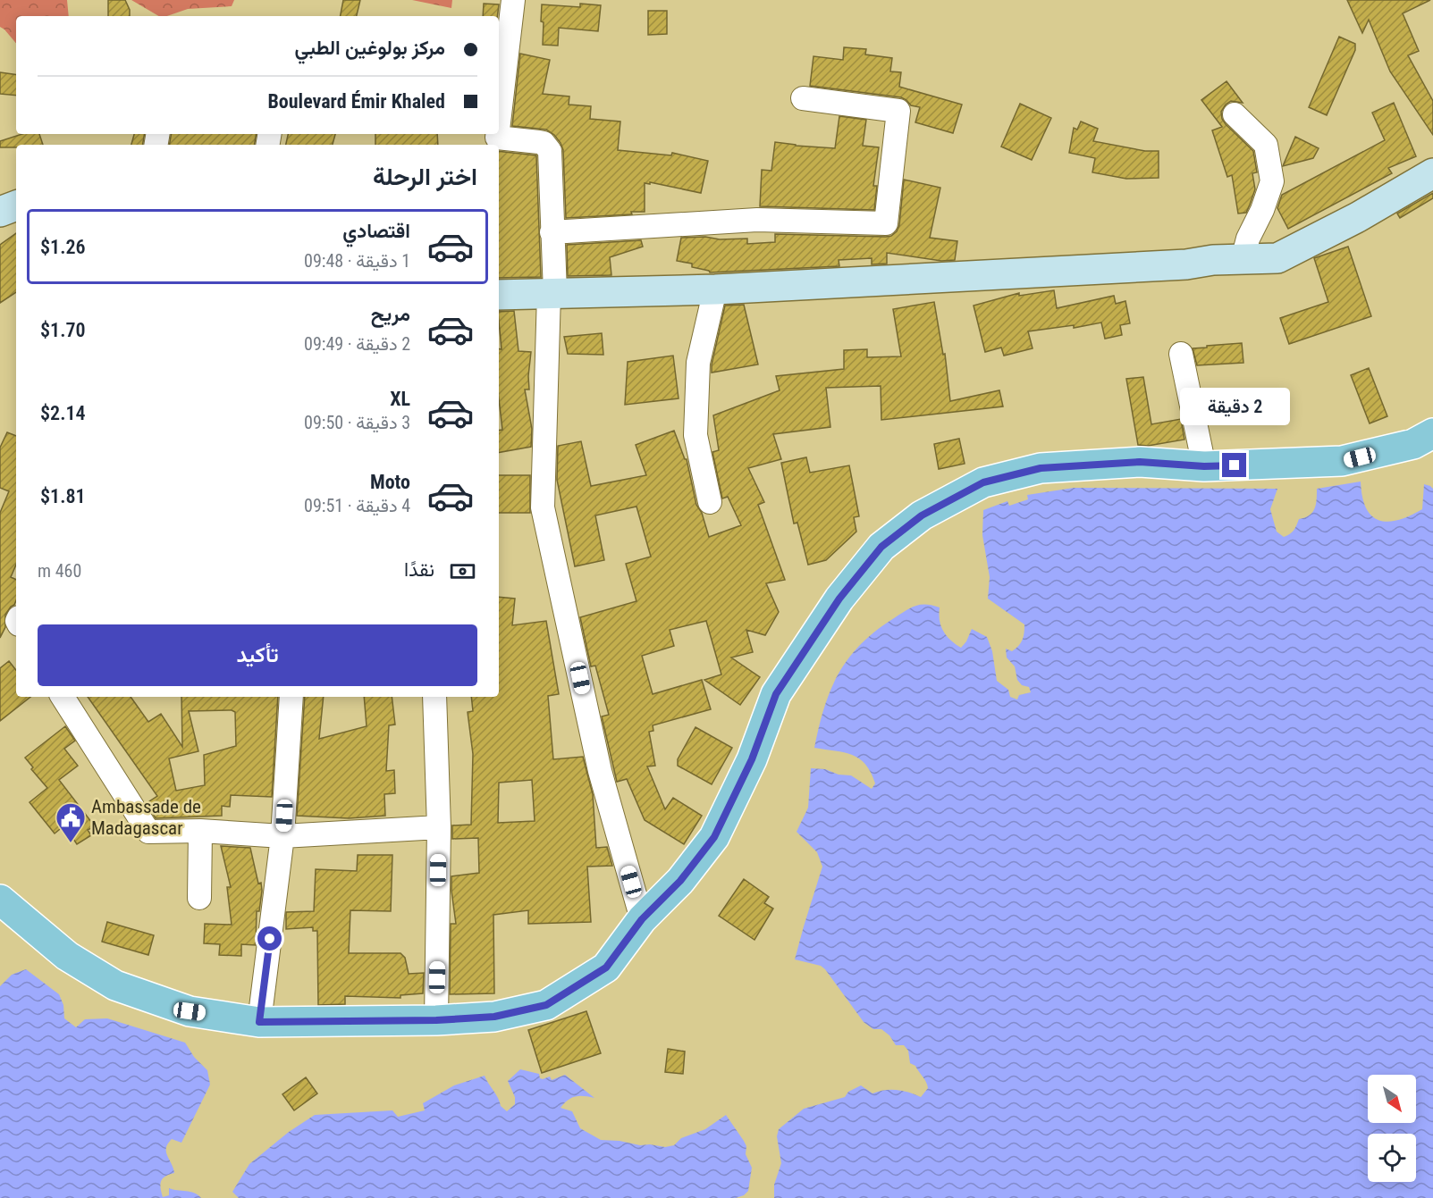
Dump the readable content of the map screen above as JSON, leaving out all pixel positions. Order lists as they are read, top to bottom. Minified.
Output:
{"places":{"public building":["Ambassade de Madagascar"]},"north":"bottom right","page":{"banner":["مركز بولوغين الطبي","Boulevard Émir Khaled"],"heading":"اختر الرحلة","list":[{"name":"اقتصادي","note":"1 دقيقة · 09:48","value":"$1.26"},{"name":"مريح","note":"2 دقيقة · 09:49","value":"$1.70"},{"name":"XL","note":"3 دقيقة · 09:50","value":"$2.14"},{"name":"Moto","note":"4 دقيقة · 09:51","value":"$1.81"}],"bubble":"2 دقيقة","pay":["نقدًا","460 m"],"buttons":"تأكيد"}}
